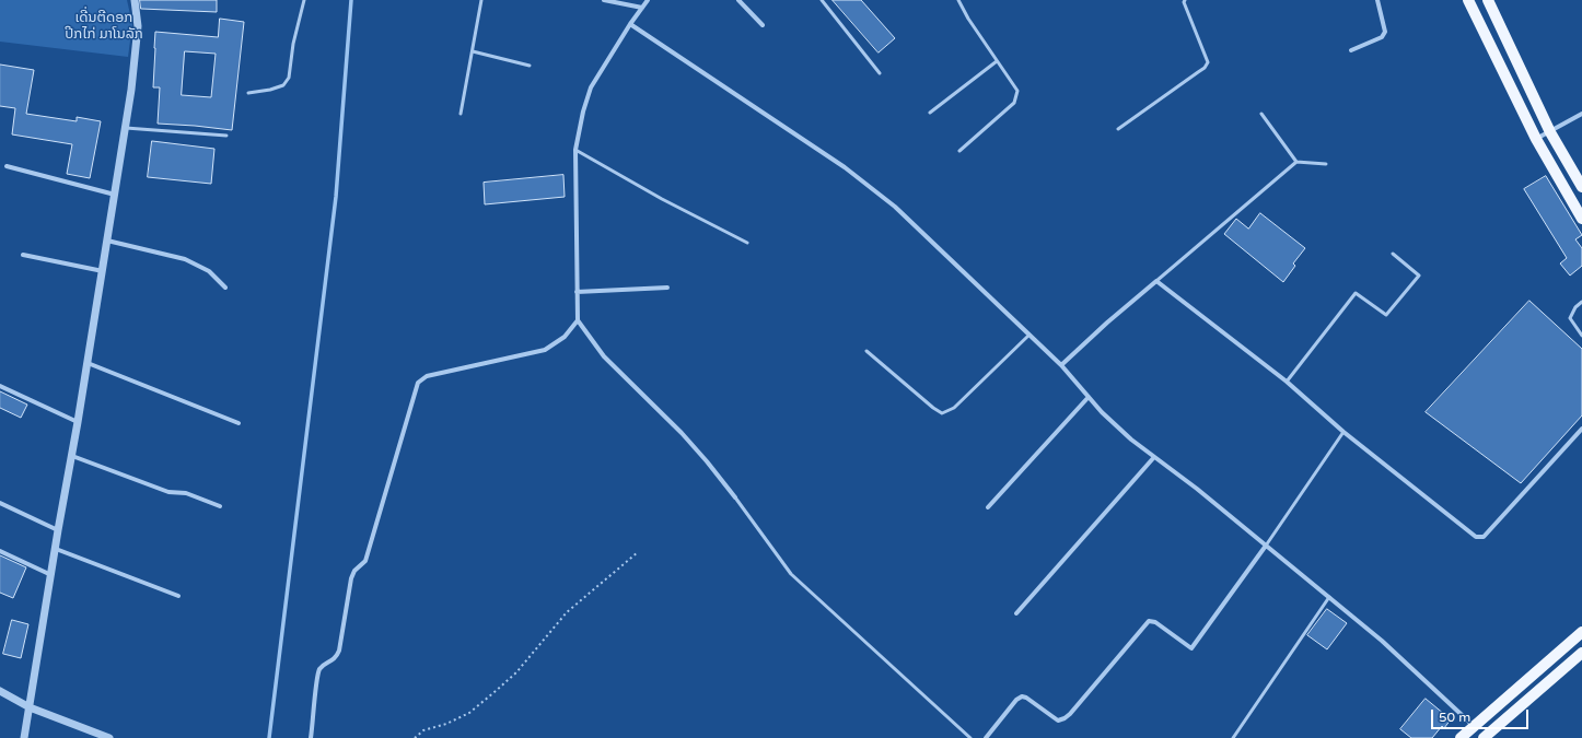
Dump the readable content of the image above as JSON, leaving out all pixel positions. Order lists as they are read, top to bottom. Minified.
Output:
{"parks":["ເດີ່ນຕີດອກ ປີກໄກ່ ມາໂນລັກ"],"scale_bar":"50 m"}
